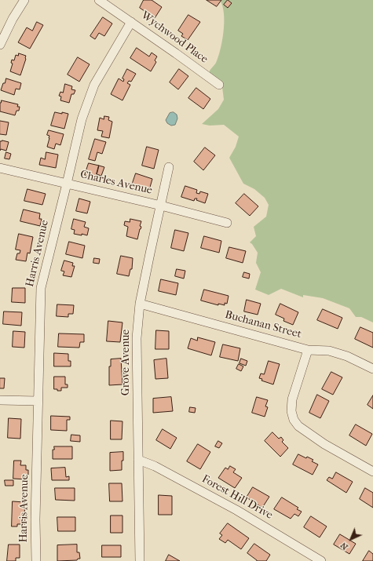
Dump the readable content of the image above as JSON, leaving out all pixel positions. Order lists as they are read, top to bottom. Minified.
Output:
{"streets":{"street":["Wychwood Place","Charles Avenue","Harris Avenue","Buchanan Street","Grove Avenue","Forest Hill Drive"]},"crossings":[["Wychwood Place","Harris Avenue"],["Charles Avenue","Harris Avenue"],["Charles Avenue","Grove Avenue"],["Buchanan Street","Grove Avenue"],["Grove Avenue","Forest Hill Drive"]],"north":"bottom left"}
